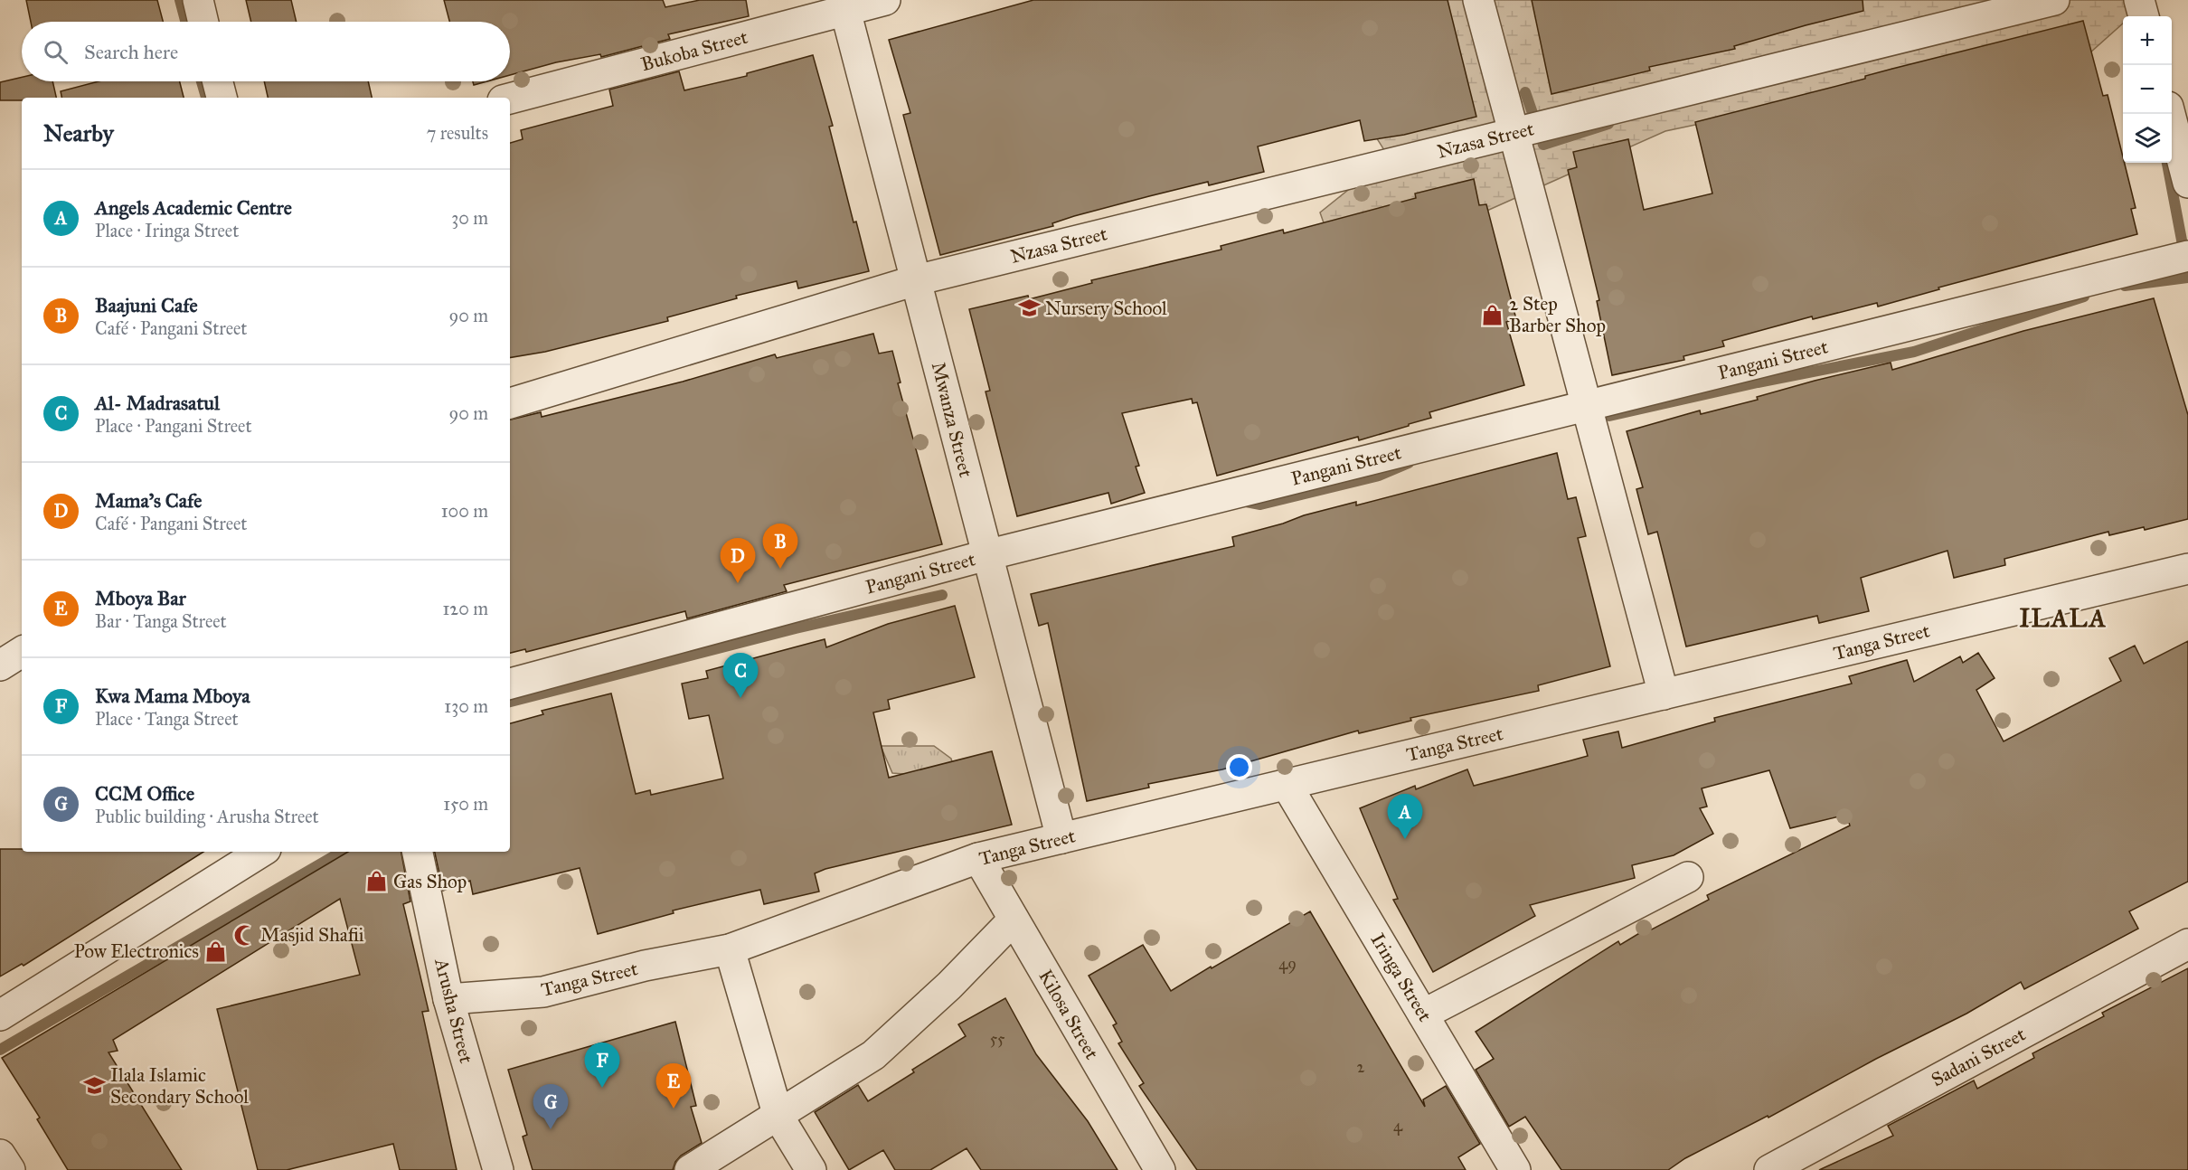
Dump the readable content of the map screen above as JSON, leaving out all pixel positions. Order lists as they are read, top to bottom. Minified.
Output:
{"streets":{"street":["Bukoba Street","Nzasa Street","Pangani Street","Mwanza Street","Tanga Street","Iringa Street","Arusha Street","Kilosa Street","Sadani Street"]},"crossings":[["Bukoba Street","Mwanza Street"],["Nzasa Street","Mwanza Street"],["Pangani Street","Mwanza Street"],["Mwanza Street","Tanga Street"],["Tanga Street","Iringa Street"],["Tanga Street","Arusha Street"],["Tanga Street","Kilosa Street"]],"districts":["ILALA"],"places":{"school or university":["Nursery School","Ilala Islamic Secondary School"],"shop":["2 Step Barber Shop","Gas Shop","Pow Electronics"],"mosque":["Masjid Shafii"]},"house_numbers":["49","55","2","4"],"page":{"map_buttons":["+","−"],"search":"Search here","heading":["Nearby","7 results"],"list":[{"mark":"A","name":"Angels Academic Centre","note":"Place · Iringa Street","value":"30 m"},{"mark":"B","name":"Baajuni Cafe","note":"Café · Pangani Street","value":"90 m"},{"mark":"C","name":"Al- Madrasatul","note":"Place · Pangani Street","value":"90 m"},{"mark":"D","name":"Mama's Cafe","note":"Café · Pangani Street","value":"100 m"},{"mark":"E","name":"Mboya Bar","note":"Bar · Tanga Street","value":"120 m"},{"mark":"F","name":"Kwa Mama Mboya","note":"Place · Tanga Street","value":"130 m"},{"mark":"G","name":"CCM Office","note":"Public building · Arusha Street","value":"150 m"}],"pins":["B","D","C","A","F","E","G"]}}
